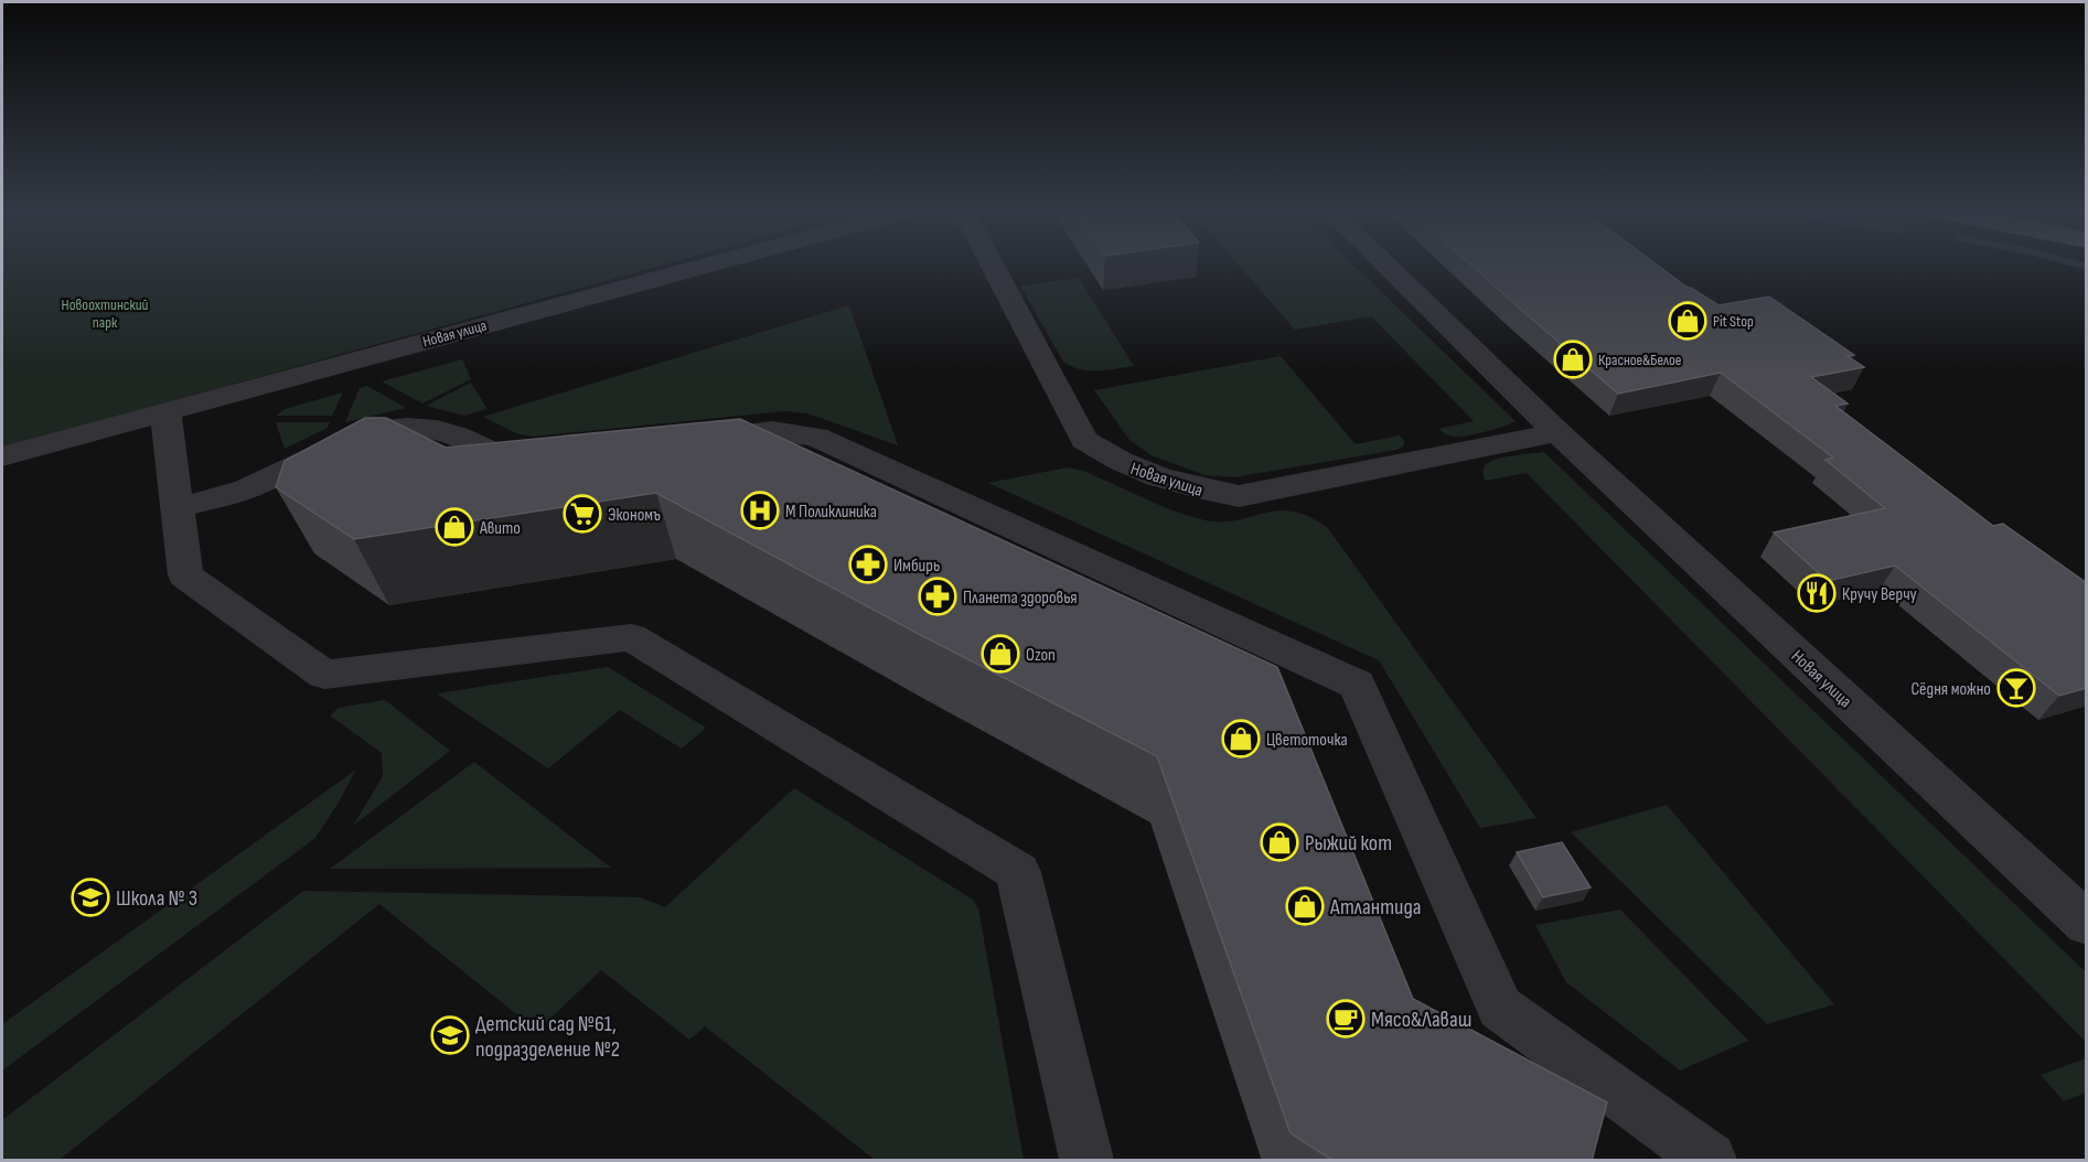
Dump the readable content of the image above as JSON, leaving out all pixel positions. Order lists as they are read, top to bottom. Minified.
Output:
{"streets":{"street":["Новая улица"]},"parks":["Новоохтинский парк"],"places":{"shop":["Pit Stop","Красное&Белое","Авито","Ozon","Цветоточка","Рыжий кот","Атлантида"],"hospital":["М Поликлиника"],"supermarket":["Экономъ"],"pharmacy":["Имбирь","Планета здоровья"],"restaurant":["Кручу Верчу"],"bar":["Сёдня можно"],"school or university":["Школа № 3","Детский сад №61, подразделение №2"],"cafe":["Мясо&Лаваш"]}}
